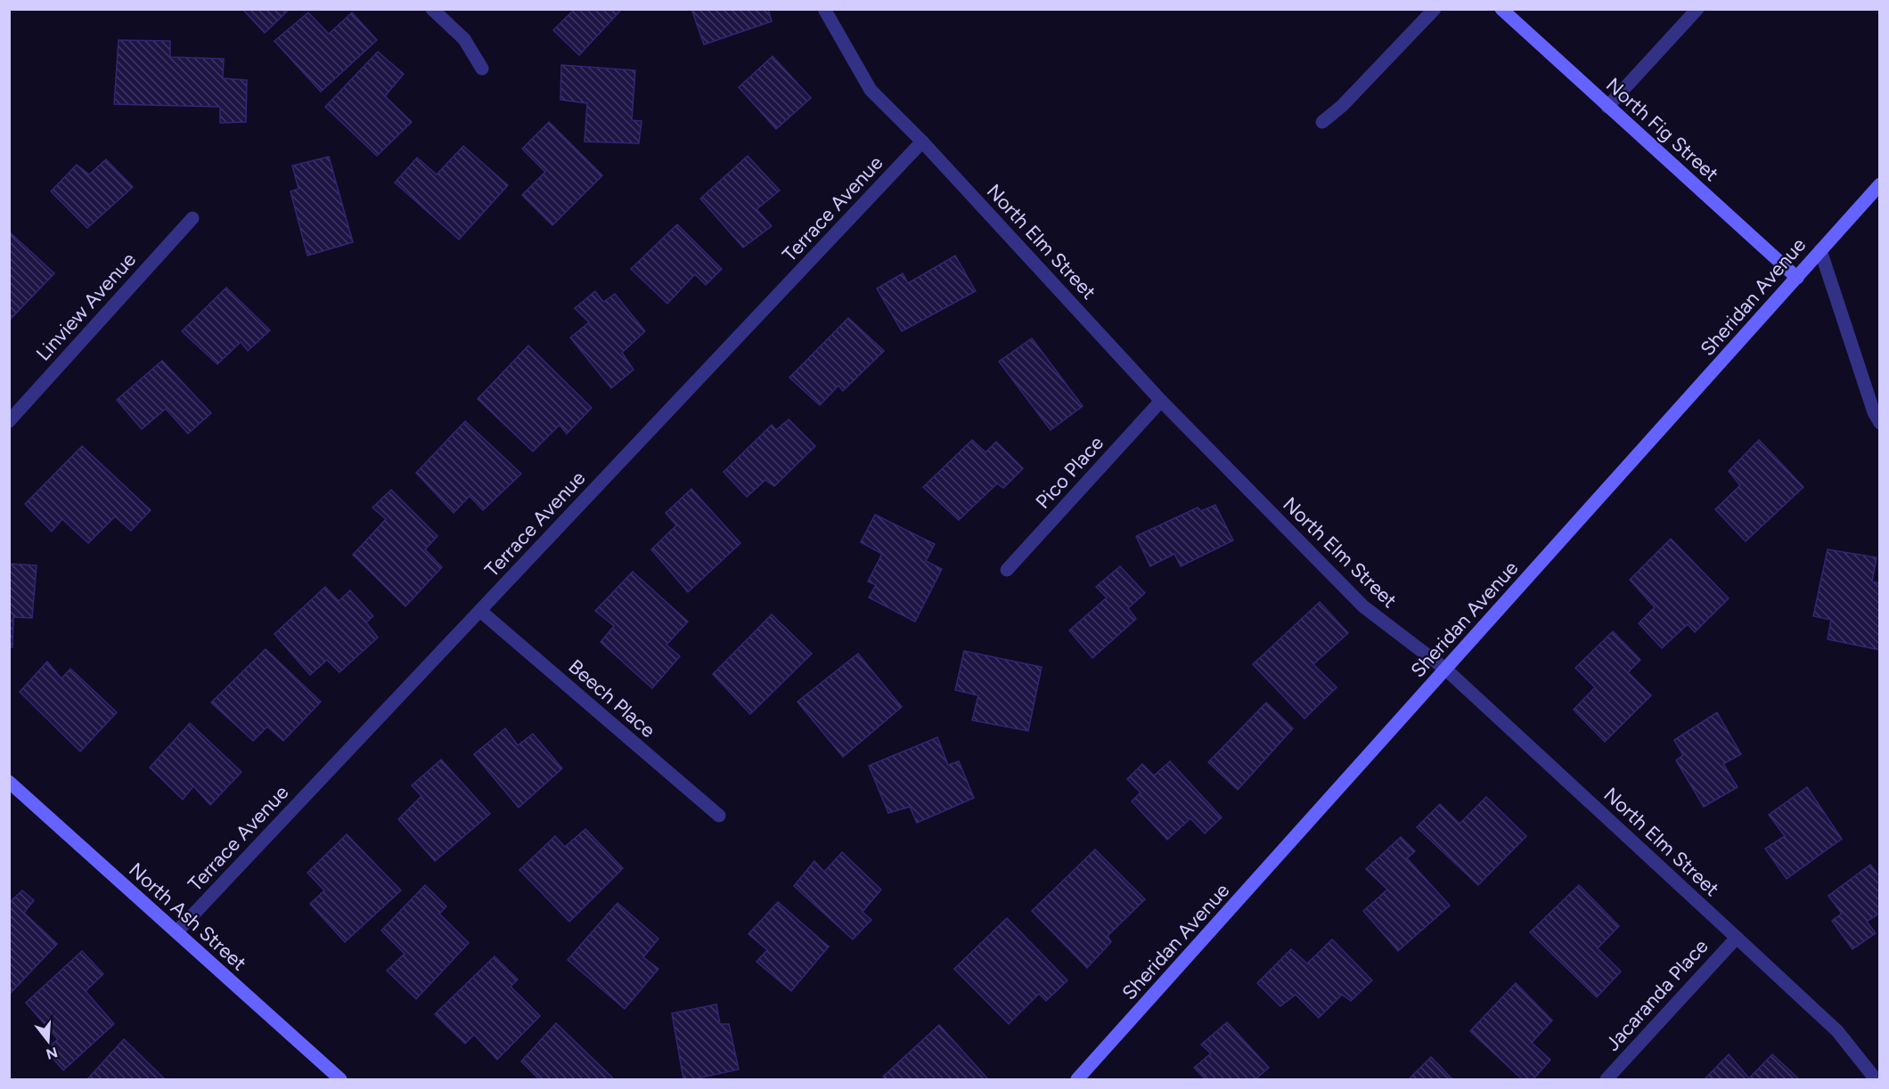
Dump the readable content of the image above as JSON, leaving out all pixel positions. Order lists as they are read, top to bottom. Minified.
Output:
{"streets":{"street":["North Fig Street","Terrace Avenue","North Elm Street","Sheridan Avenue","Linview Avenue","Pico Place","Beech Place","North Ash Street","Jacaranda Place"]},"crossings":[["North Fig Street","Sheridan Avenue"],["Terrace Avenue","North Elm Street"],["Terrace Avenue","Beech Place"],["Terrace Avenue","North Ash Street"],["North Elm Street","Sheridan Avenue"],["North Elm Street","Pico Place"],["North Elm Street","Jacaranda Place"]],"north":"bottom"}
